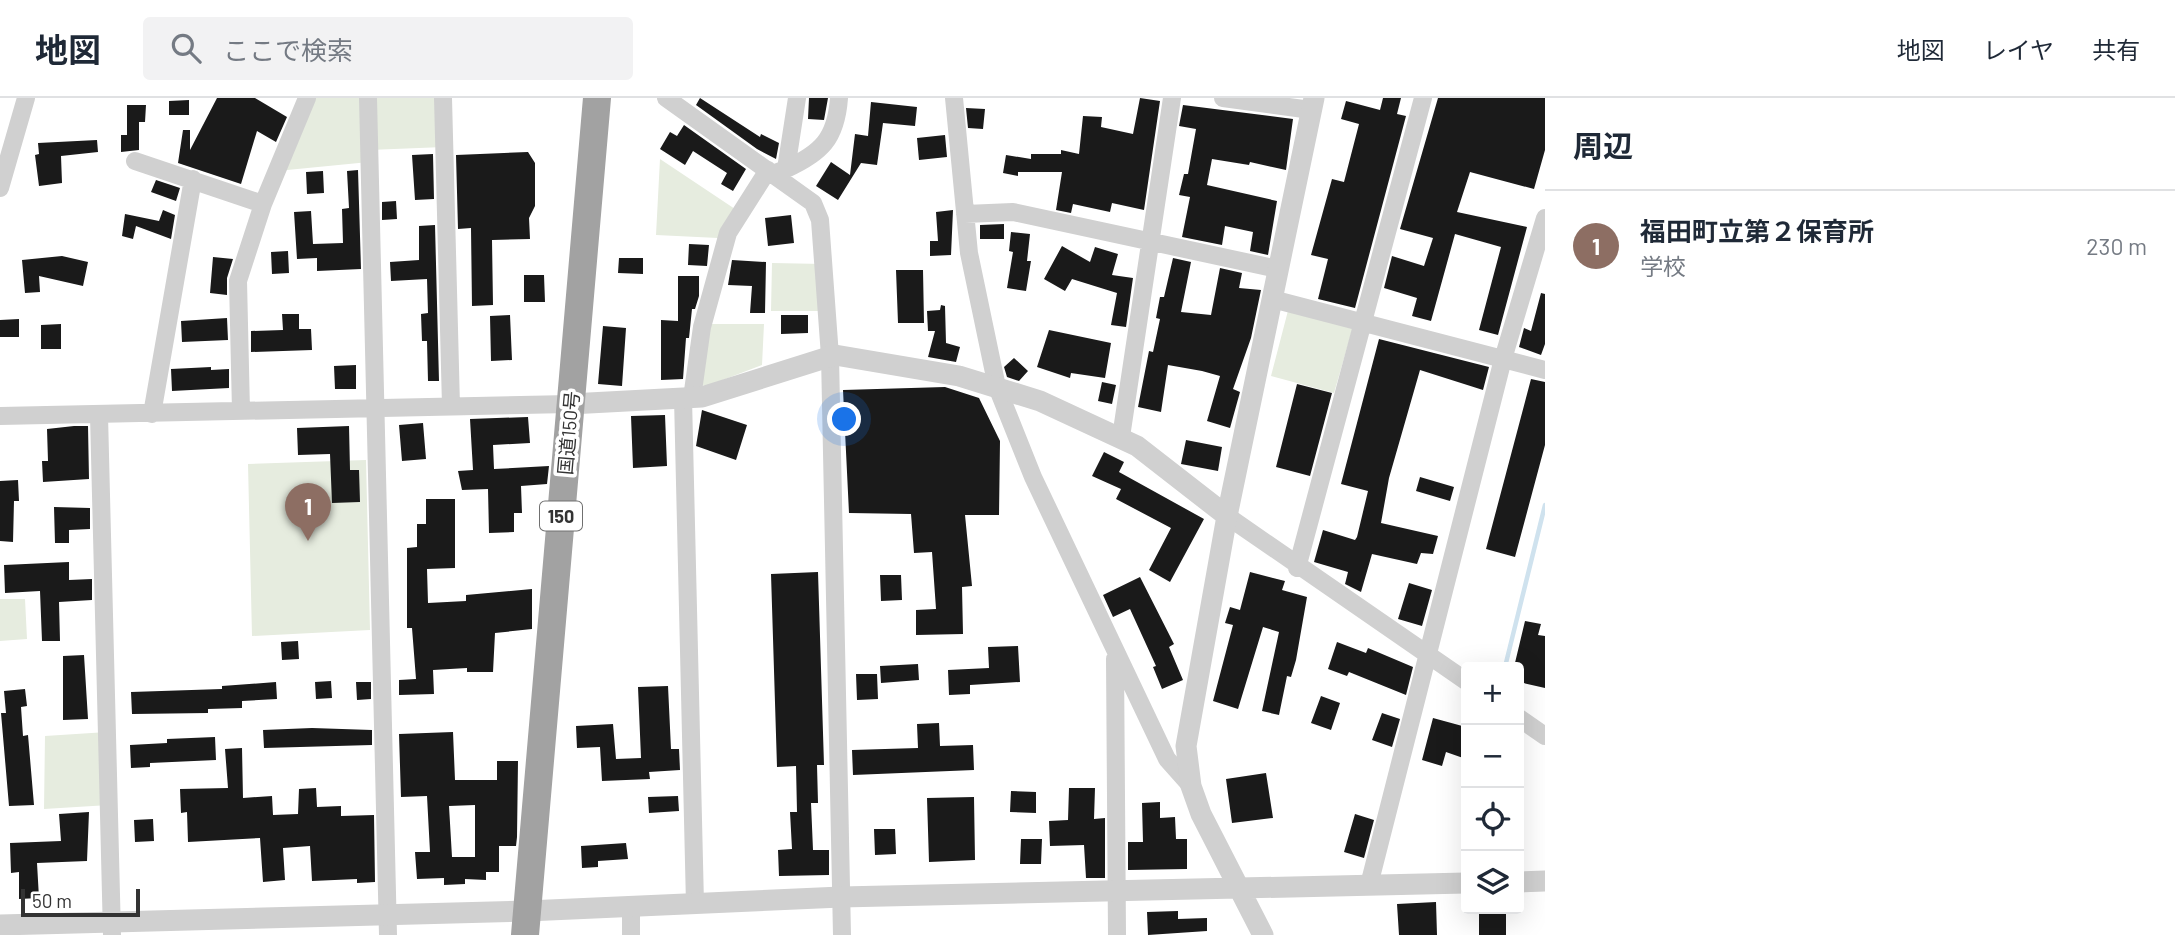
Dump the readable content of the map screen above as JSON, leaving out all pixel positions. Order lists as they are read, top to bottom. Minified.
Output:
{"streets":{"highway":["国道150号","150"]},"scale_bar":"50 m","page":{"header":"地図","search":"ここで検索","nav":["地図","レイヤ","共有"],"heading":"周辺","list":[{"mark":"1","name":"福田町立第２保育所","note":"学校","value":"230 m"}],"pins":"1","map_buttons":["+","−"],"scale":"50 m"}}
